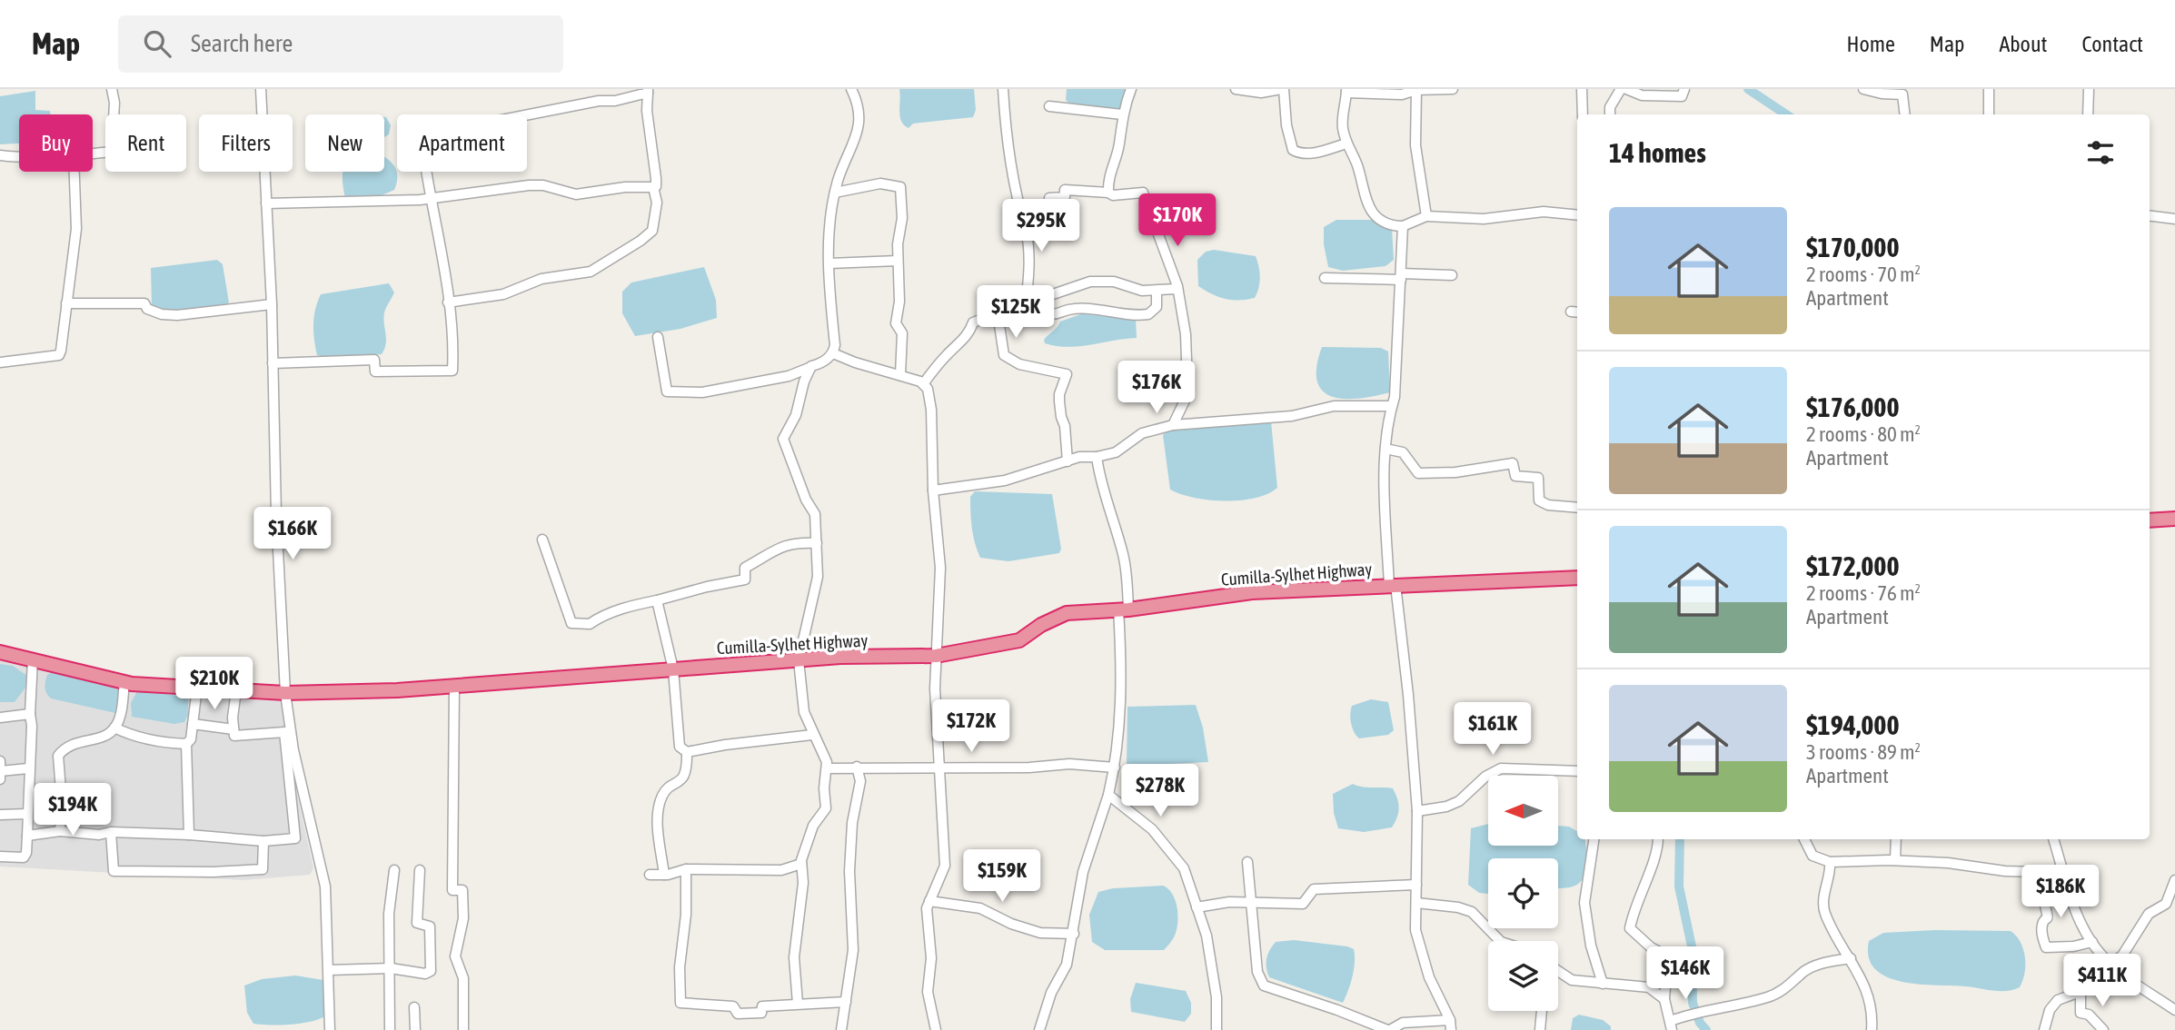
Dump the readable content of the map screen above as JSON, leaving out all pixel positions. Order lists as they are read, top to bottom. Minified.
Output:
{"streets":{"highway":["Cumilla-Sylhet Highway"]},"north":"left","page":{"header":"Map","search":"Search here","nav":["Home","Map","About","Contact"],"chip":["Buy","Rent","Filters","New","Apartment"],"heading":"14 homes","list":[{"name":"$170,000","note":"2 rooms · 70 m² · Apartment"},{"name":"$176,000","note":"2 rooms · 80 m² · Apartment"},{"name":"$172,000","note":"2 rooms · 76 m² · Apartment"},{"name":"$194,000","note":"3 rooms · 89 m² · Apartment"}],"price":["$170K","$295K","$125K","$176K","$166K","$210K","$172K","$161K","$278K","$194K","$159K","$186K","$146K","$411K"]}}
